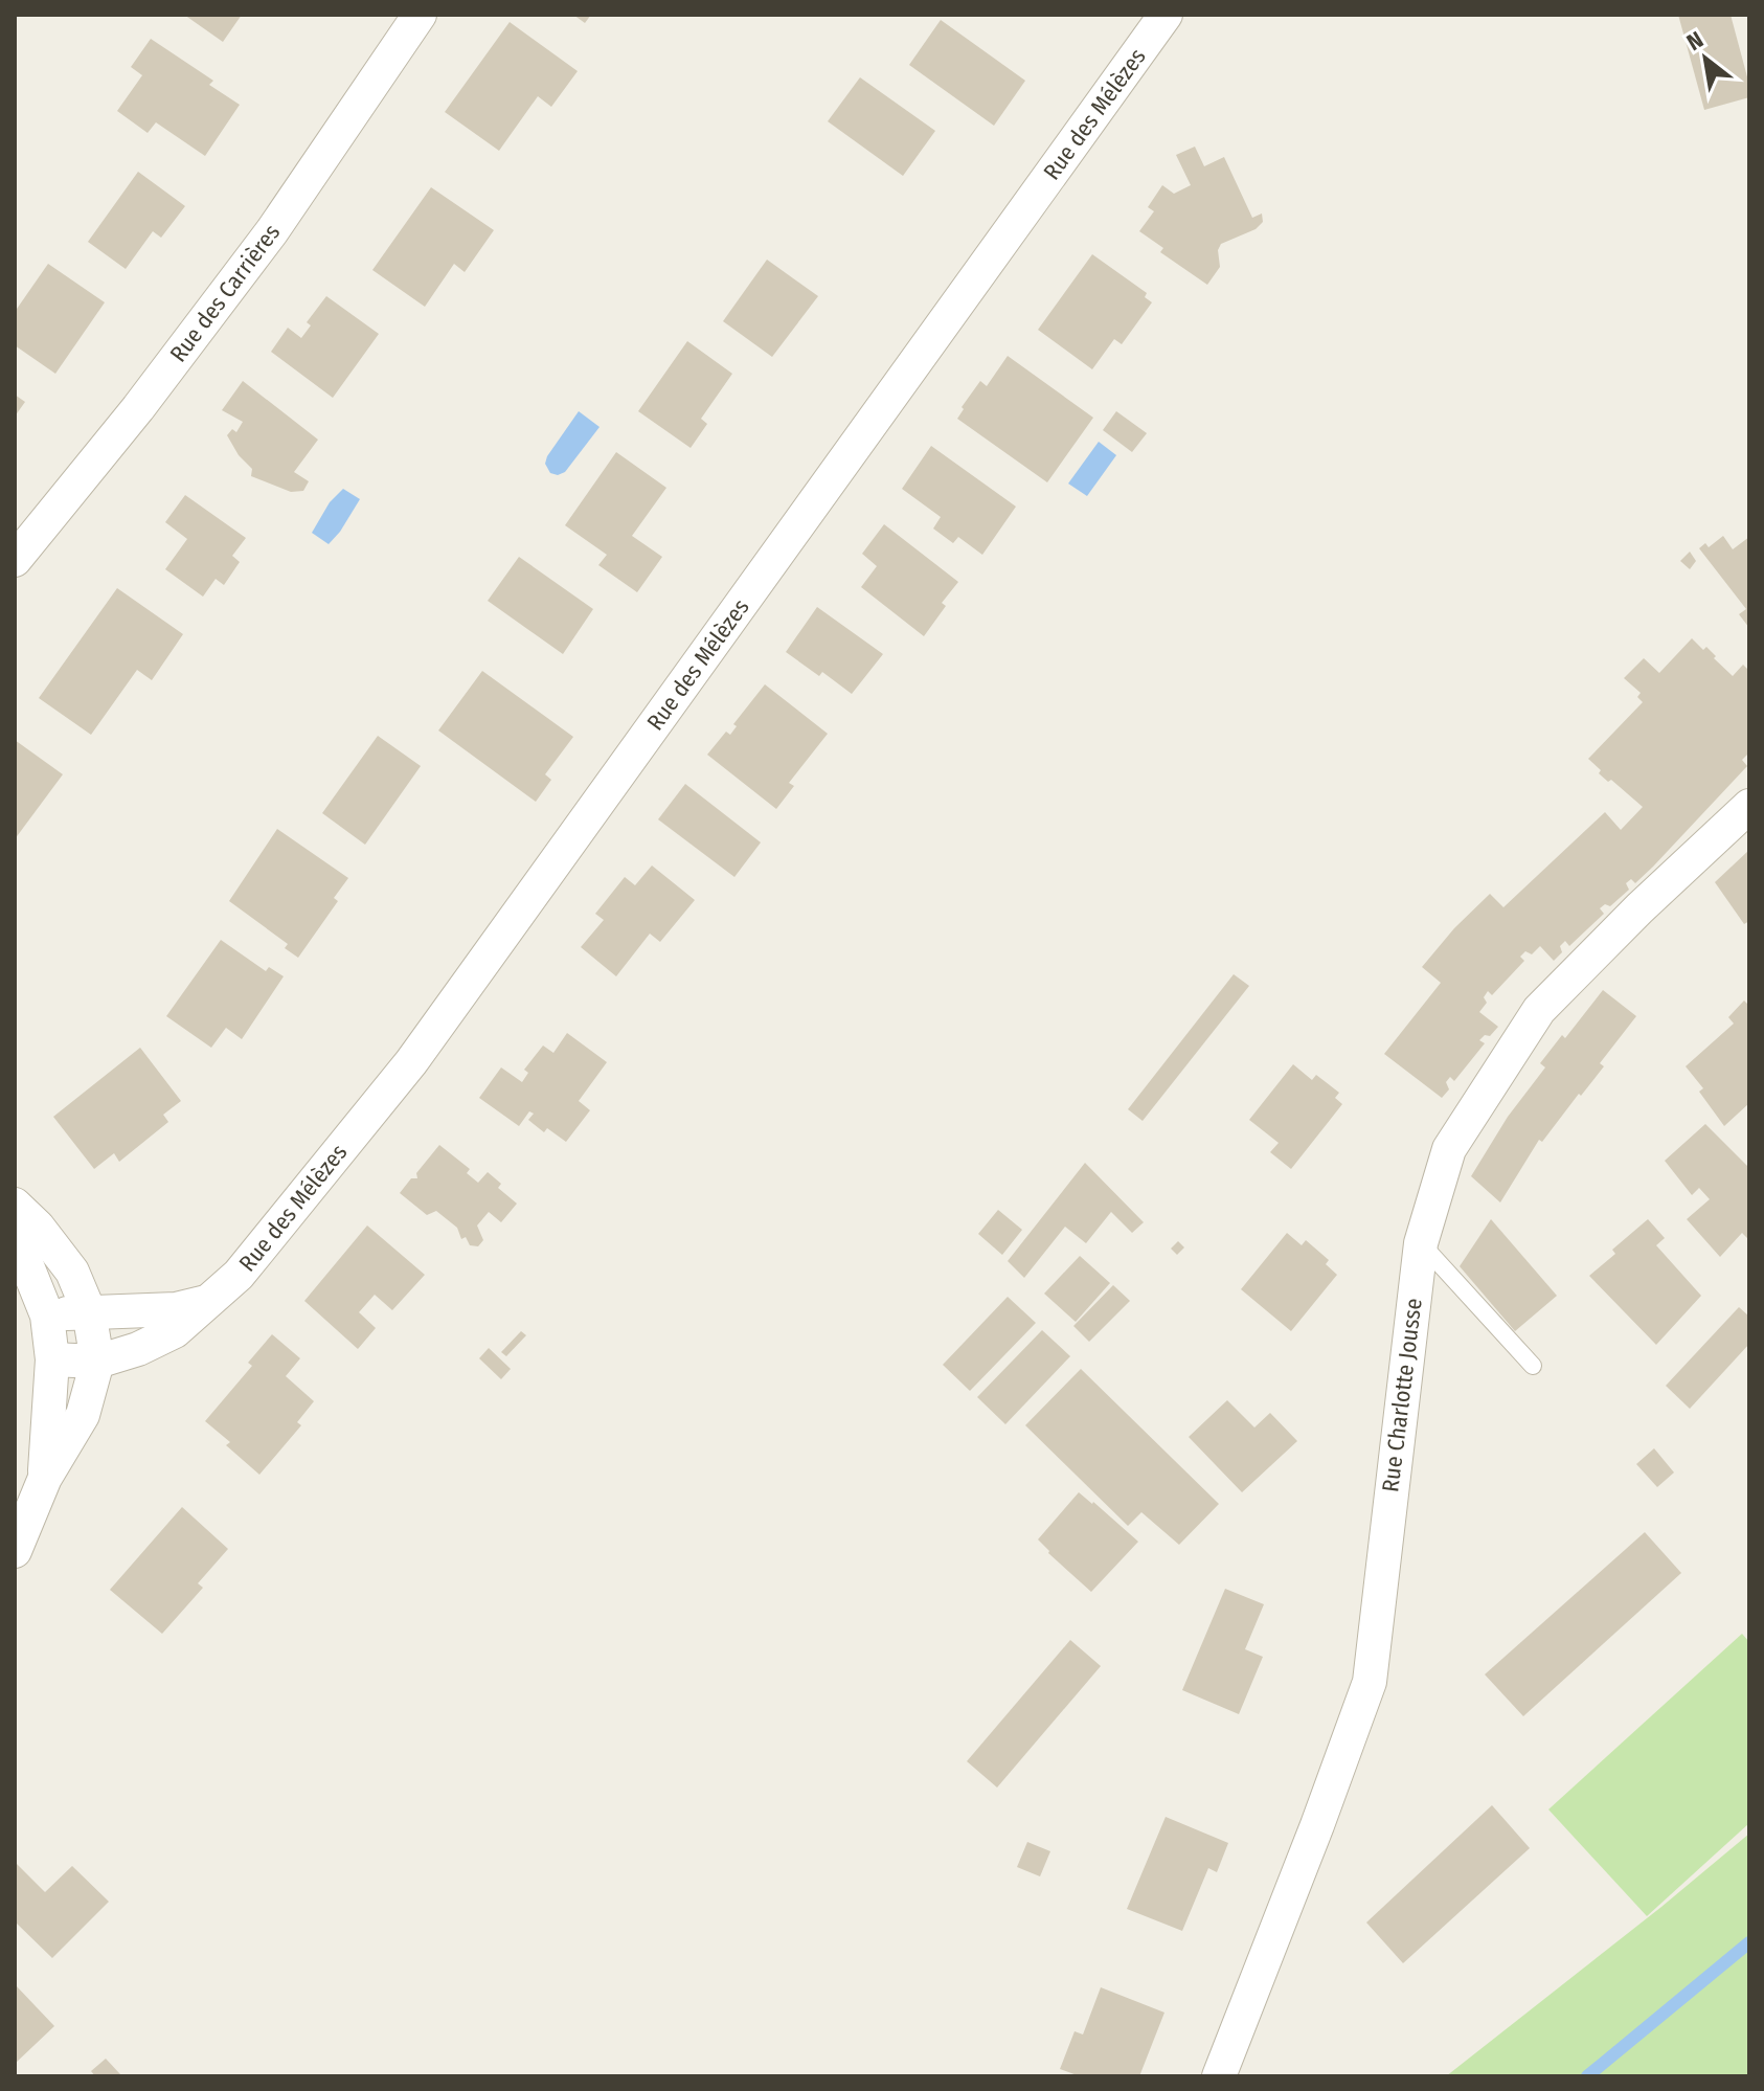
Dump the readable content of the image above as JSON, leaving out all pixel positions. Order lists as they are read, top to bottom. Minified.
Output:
{"streets":{"street":["Rue des Mélèzes","Rue des Carrières","Rue Charlotte Jousse"]},"north":"top left"}
